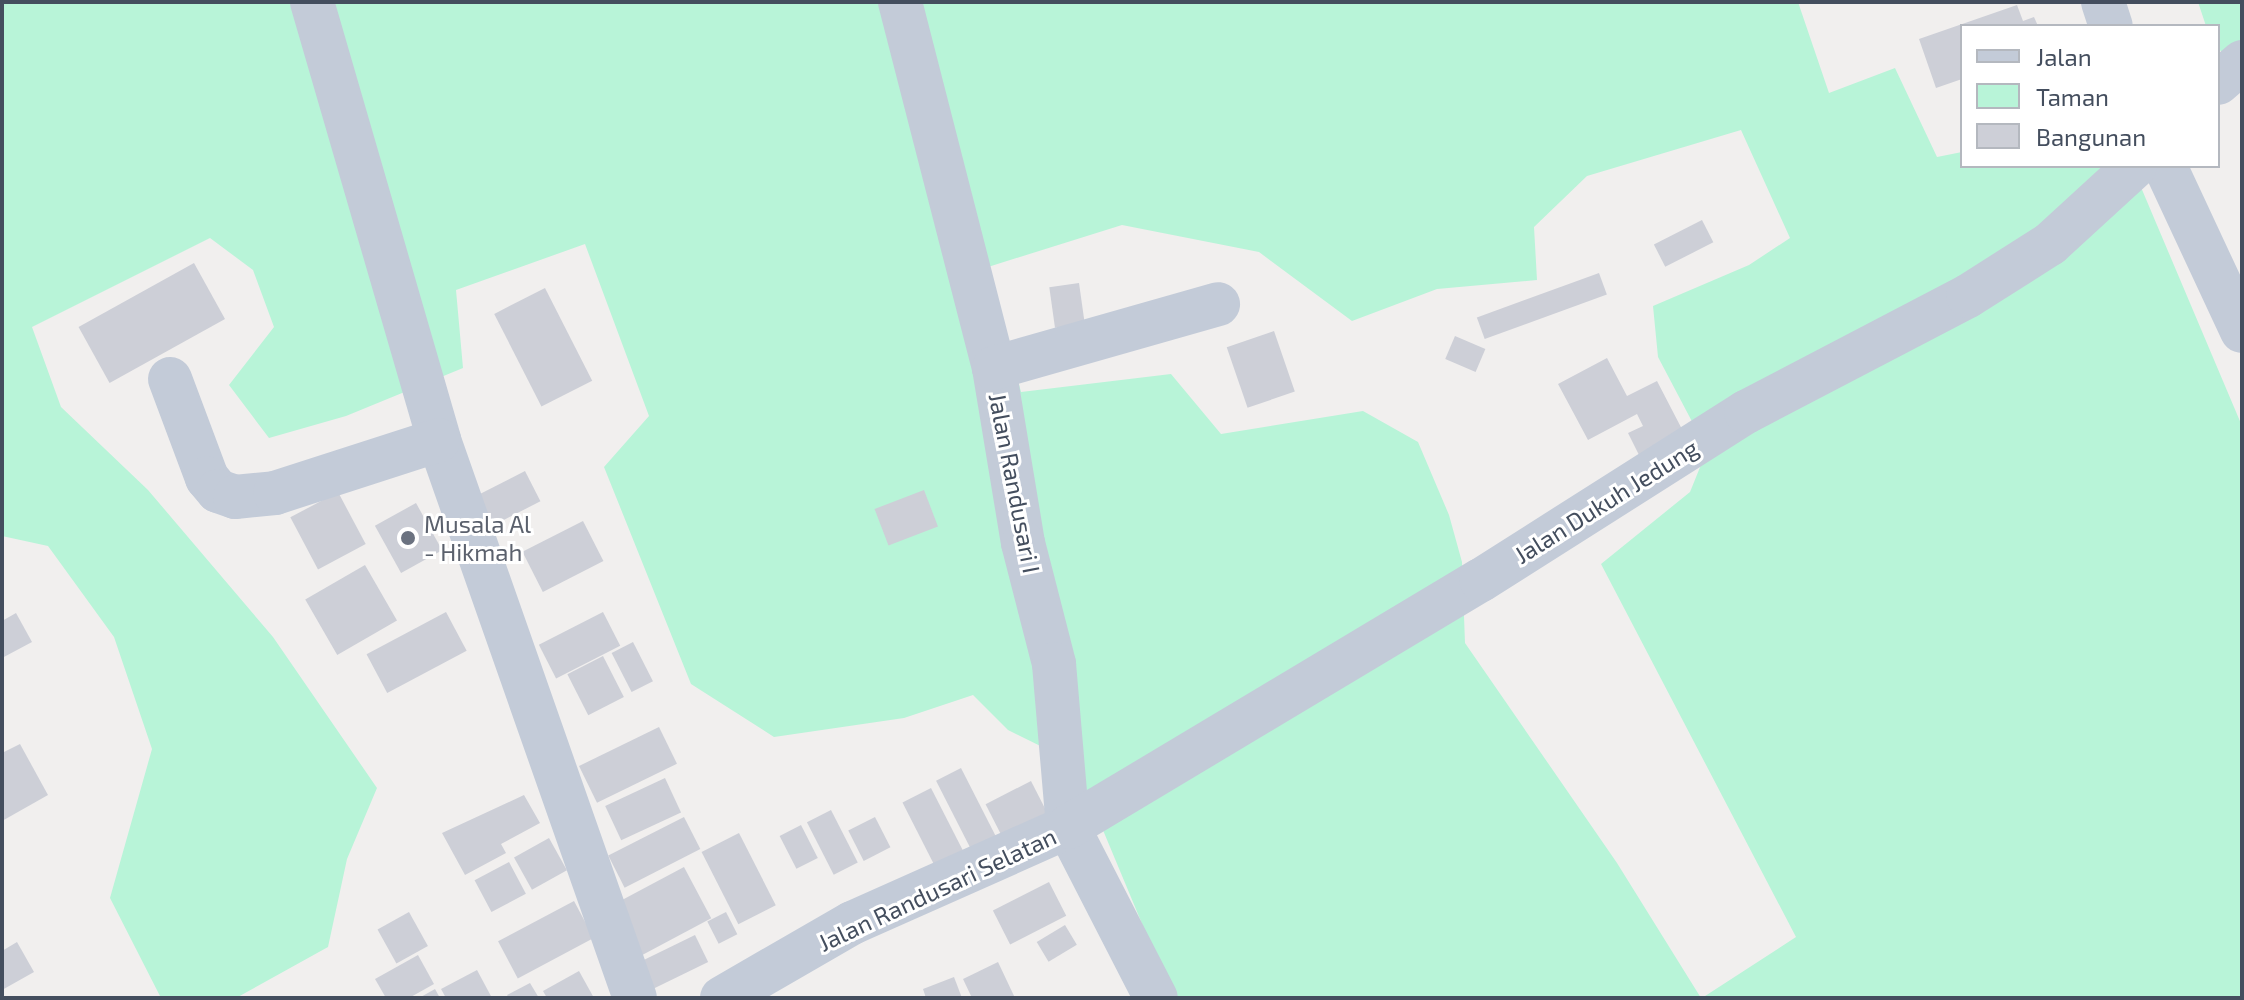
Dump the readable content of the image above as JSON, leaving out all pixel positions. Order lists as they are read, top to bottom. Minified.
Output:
{"streets":{"street":["Jalan Randusari I","Jalan Dukuh Jedung","Jalan Randusari Selatan"]},"crossings":[["Jalan Randusari I","Jalan Dukuh Jedung"],["Jalan Randusari I","Jalan Randusari Selatan"],["Jalan Dukuh Jedung","Jalan Randusari Selatan"]],"places":["Musala Al - Hikmah"],"legend":["Jalan","Taman","Bangunan"]}
